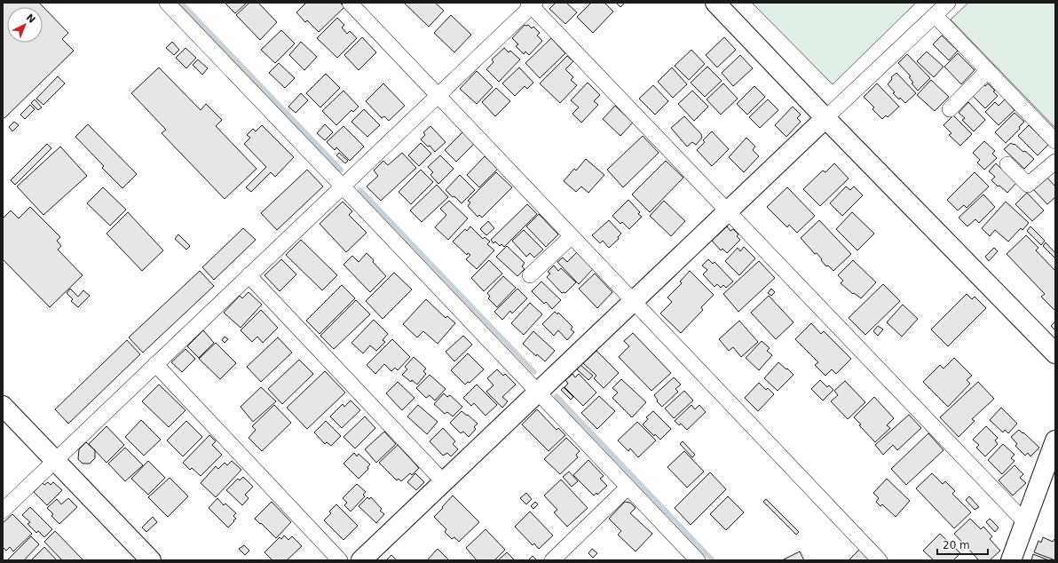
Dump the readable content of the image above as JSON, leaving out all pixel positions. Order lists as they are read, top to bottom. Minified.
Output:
{"scale_bar":"20 m","north":"top right"}
